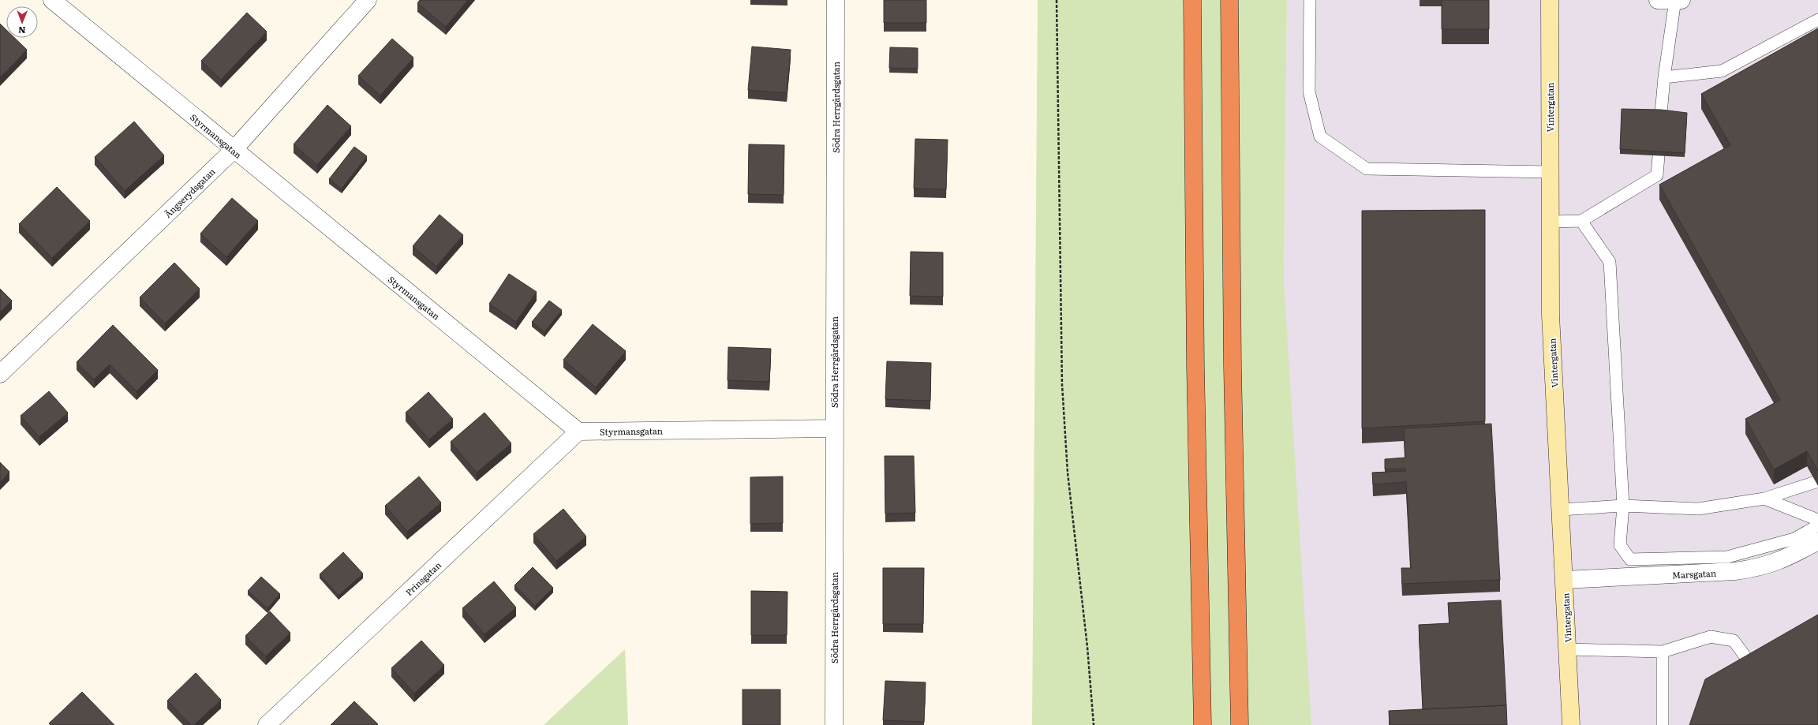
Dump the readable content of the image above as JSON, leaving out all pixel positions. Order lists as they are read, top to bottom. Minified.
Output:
{"streets":{"street":["Södra Herrgårdsgatan","Vintergatan","Styrmansgatan","Ängserydsgatan","Marsgatan","Prinsgatan"]},"crossings":[["Södra Herrgårdsgatan","Styrmansgatan"],["Vintergatan","Marsgatan"],["Styrmansgatan","Ängserydsgatan"],["Styrmansgatan","Prinsgatan"]],"north":"bottom"}
